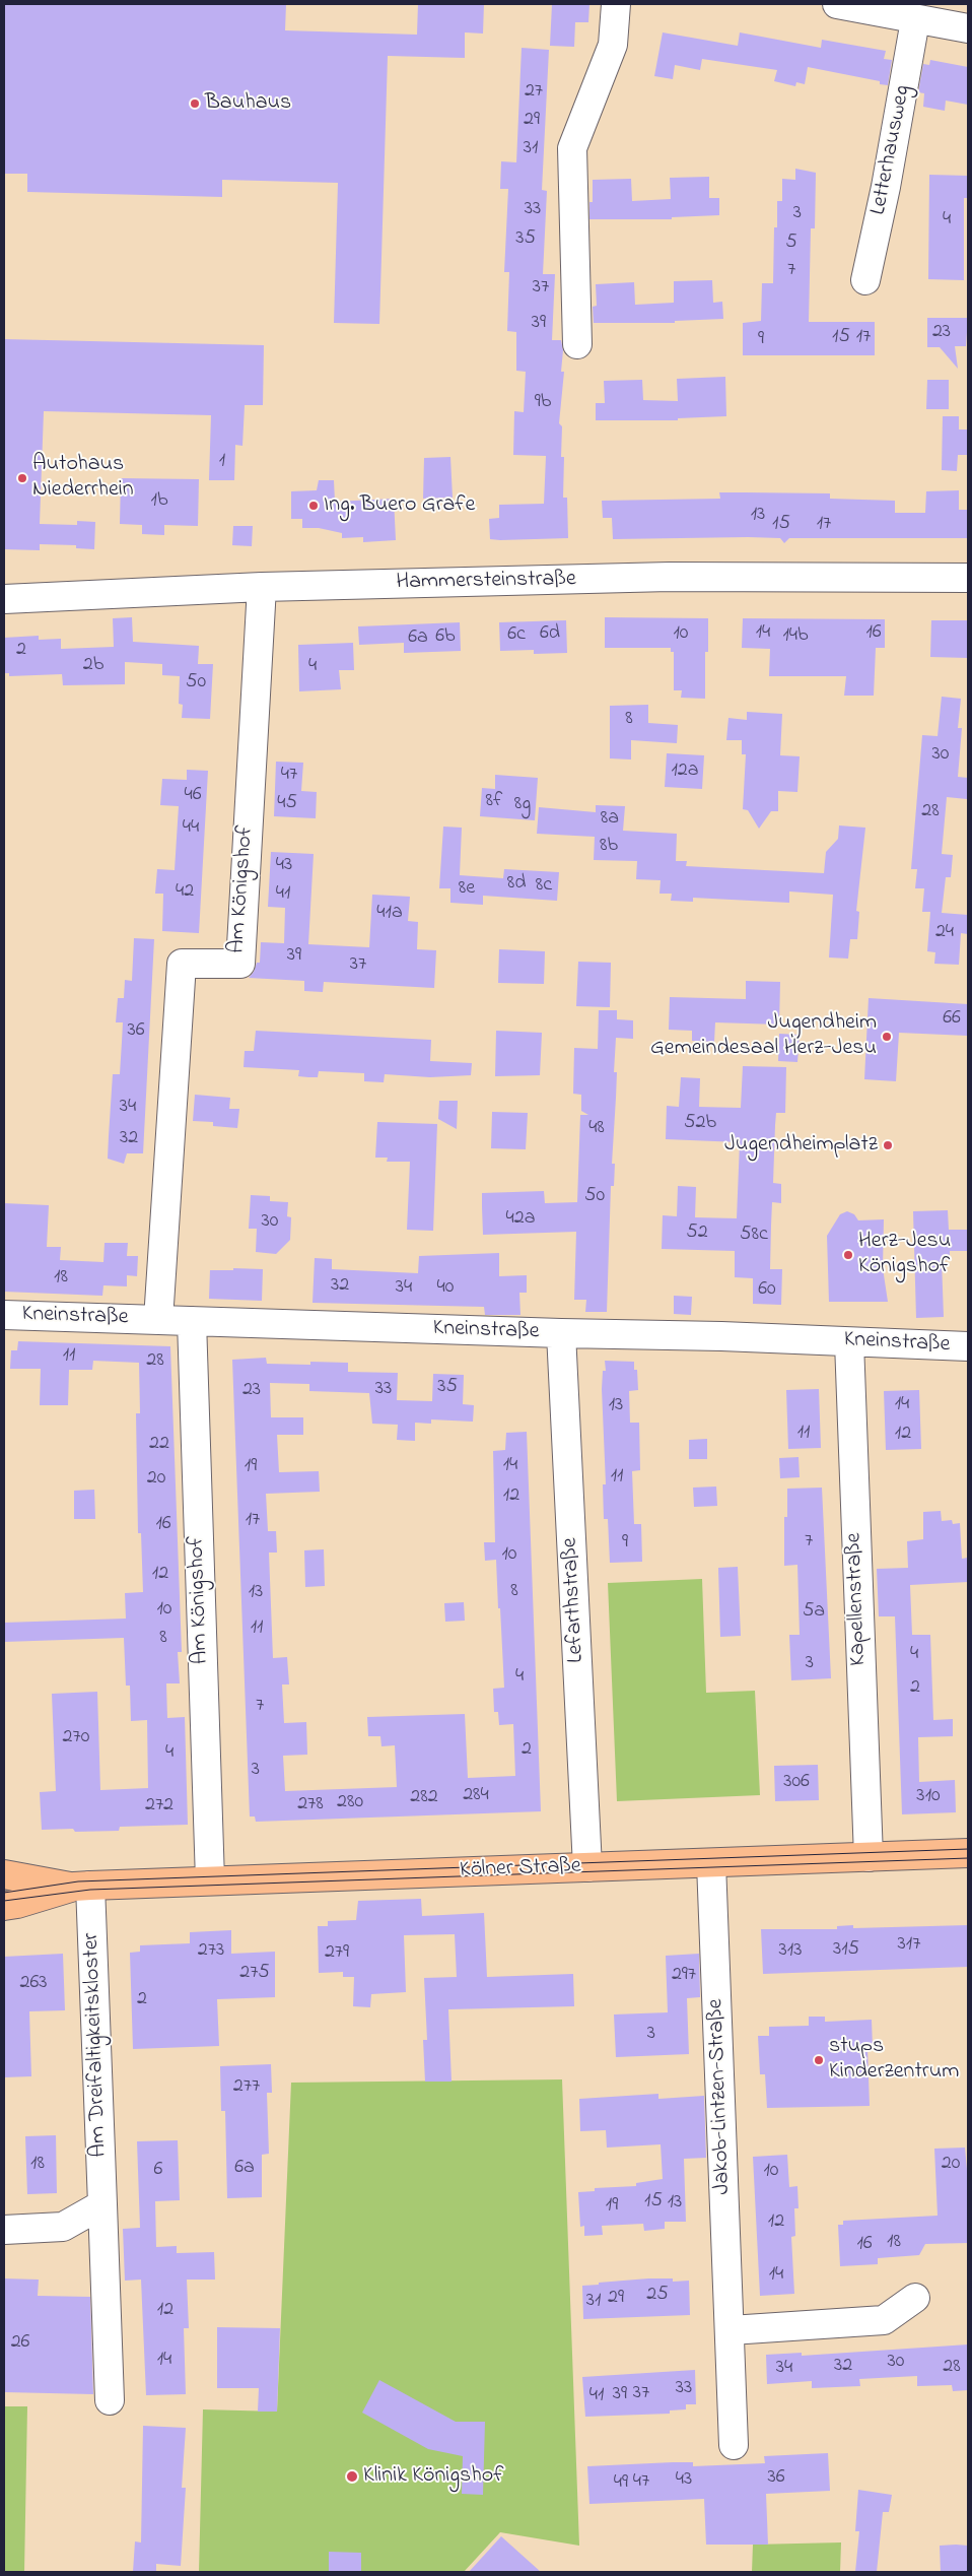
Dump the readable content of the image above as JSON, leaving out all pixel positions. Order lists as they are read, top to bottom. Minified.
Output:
{"streets":{"main road":["Kölner Straße"],"street":["Letterhausweg","Hammersteinstraße","Am Königshof","Kneinstraße","Kapellenstraße","Lefarthstraße","Am Dreifaltigkeitskloster","Jakob-Lintzen-Straße"]},"crossings":[["Hammersteinstraße","Am Königshof"],["Am Königshof","Kneinstraße"],["Am Königshof","Kölner Straße"],["Kneinstraße","Kapellenstraße"],["Kneinstraße","Lefarthstraße"],["Kapellenstraße","Kölner Straße"],["Lefarthstraße","Kölner Straße"],["Kölner Straße","Am Dreifaltigkeitskloster"],["Kölner Straße","Jakob-Lintzen-Straße"]],"places":["Bauhaus","Autohaus Niederrhein","Ing. Buero Grafe","Jugendheim Gemeindesaal Herz-Jesu","Jugendheimplatz","Herz-Jesu Königshof","stups Kinderzentrum","Klinik Königshof"],"house_numbers":["27","29","31","33","3","4","35","5","7","37","39","23","15","17","9","9b","1","1b","13","15","17","14","16","6d","10","6c","14b","6b","6a","2","2b","4","50","8","30","12a","47","46","8f","45","8g","28","8a","44","8b","43","8d","8c","8e","42","41","41a","24","39","37","66","36","34","52b","48","32","50","42a","30","52","58c","18","32","34","40","60","11","28","35","33","23","14","13","11","12","22","14","19","11","20","12","17","16","7","9","10","12","8","13","10","5a","11","8","4","3","4","2","7","270","2","4","3","306","284","310","282","280","278","272","317","315","273","313","279","275","297","263","2","3","277","18","20","6a","6","10","15","13","19","12","18","16","14","25","29","31","12","26","14","30","32","28","34","33","37","39","41","36","43","47","49"]}
